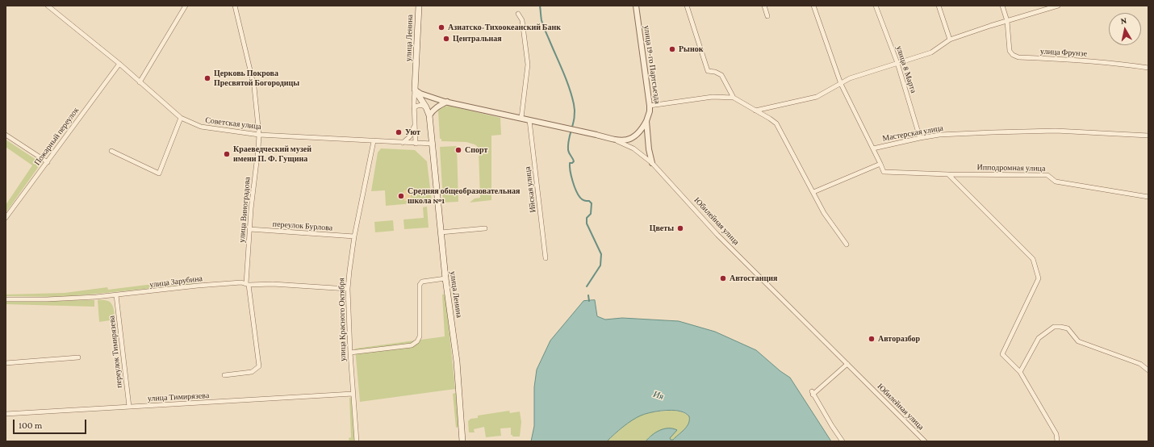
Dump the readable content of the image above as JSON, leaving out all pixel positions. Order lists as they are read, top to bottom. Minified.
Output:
{"streets":{"main road":["улица Ленина"],"street":["улица Фрунзе","улица 19-го Партсъезда","улица 8 Марта","Советская улица","Мастерская улица","Пожарный переулок","Ипподромная улица","Ийская улица","улица Виноградова","Юбилейная улица","переулок Бурлова","улица Зарубина","улица Красного Октября","переулок Тимирязева","улица Тимирязева"]},"crossings":[["улица Ленина","Советская улица"],["улица Ленина","Юбилейная улица"],["улица 19-го Партсъезда","Юбилейная улица"],["улица 8 Марта","Мастерская улица"],["Советская улица","Пожарный переулок"],["Советская улица","улица Виноградова"],["Советская улица","улица Красного Октября"],["Ийская улица","Юбилейная улица"],["улица Виноградова","переулок Бурлова"],["улица Виноградова","улица Зарубина"],["переулок Бурлова","улица Красного Октября"],["улица Зарубина","улица Красного Октября"],["улица Зарубина","переулок Тимирязева"],["улица Красного Октября","улица Тимирязева"],["переулок Тимирязева","улица Тимирязева"]],"water":["Ия"],"places":["Азиатско-Тихоокеанский Банк","Центральная","Рынок","Церковь Покрова Пресвятой Богородицы","Уют","Спорт","Краеведческий музей имени П. Ф. Гущина","Средняя общеобразовательная школа №1","Цветы","Автостанция","Авторазбор"],"scale_bar":"100 m","north":"top"}
